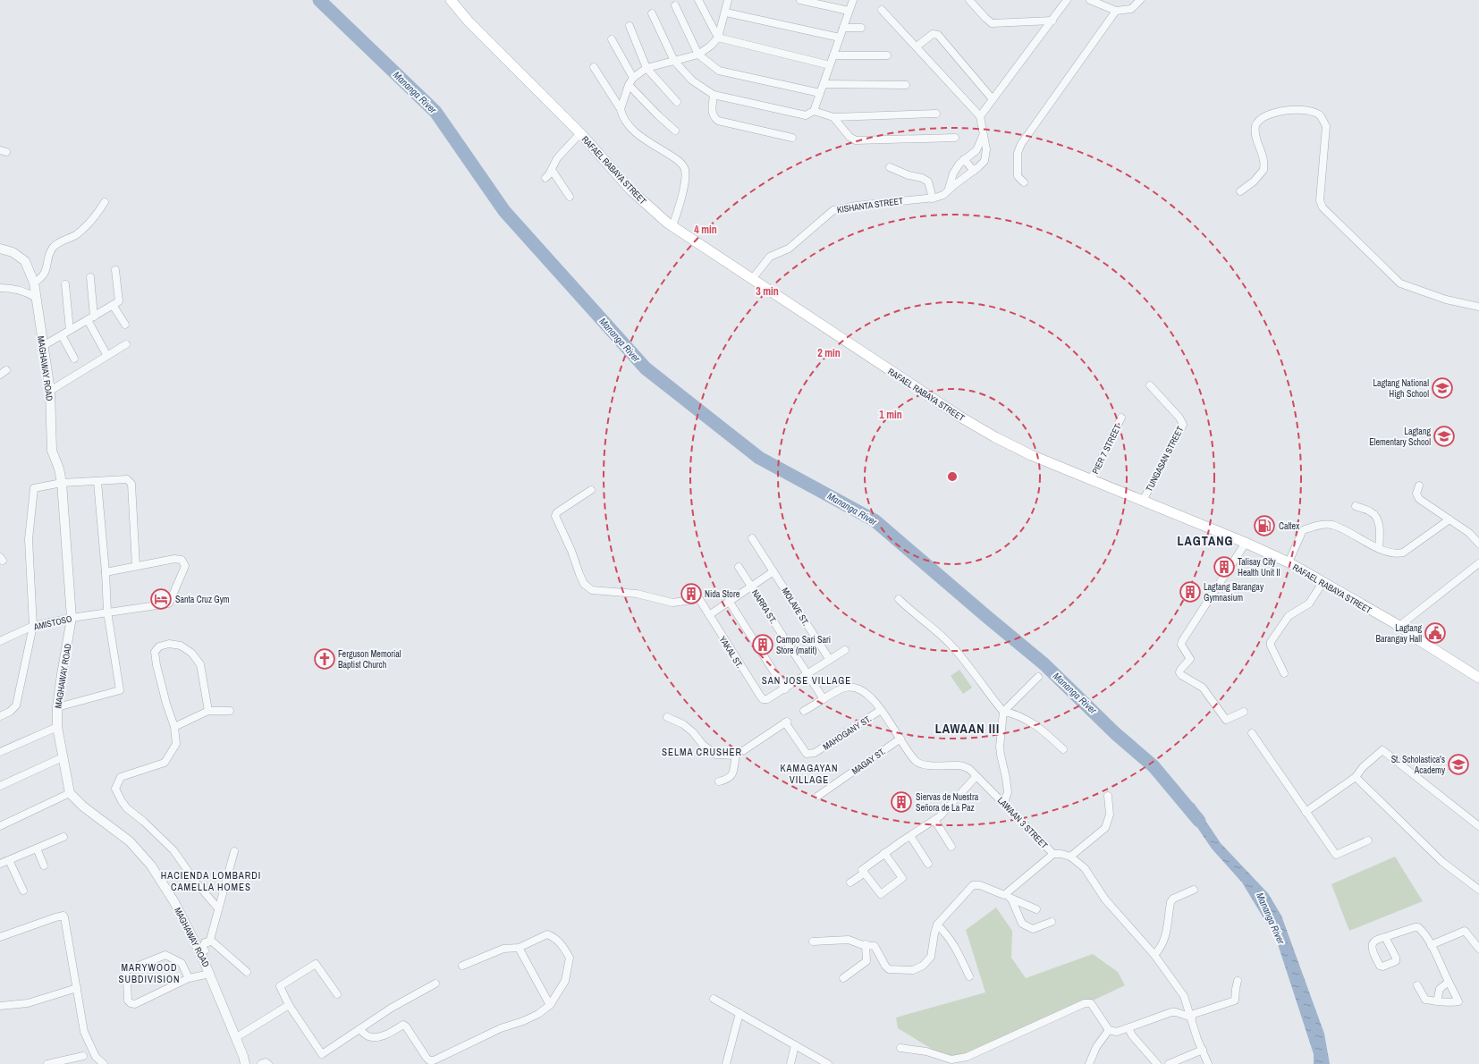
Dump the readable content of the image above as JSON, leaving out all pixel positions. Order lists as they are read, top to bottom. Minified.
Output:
{"streets":{"main road":["RAFAEL RABAYA STREET"],"street":["KISHANTA STREET","MAGHAWAY ROAD","PIER 7 STREET","TUNGASAN STREET","NARRA ST.","MOLAVE ST.","AMISTOSO","YAKAL ST.","MAHOGANY ST.","MAGAY ST.","LAWAAN 3 STREET"]},"crossings":[["RAFAEL RABAYA STREET","KISHANTA STREET"],["RAFAEL RABAYA STREET","PIER 7 STREET"],["RAFAEL RABAYA STREET","TUNGASAN STREET"],["MAGHAWAY ROAD","AMISTOSO"],["NARRA ST.","LAWAAN 3 STREET"],["MAHOGANY ST.","LAWAAN 3 STREET"],["MAGAY ST.","LAWAAN 3 STREET"]],"districts":["LAGTANG","SAN JOSE VILLAGE","LAWAAN III","SELMA CRUSHER","KAMAGAYAN VILLAGE","HACIENDA LOMBARDI CAMELLA HOMES","MARYWOOD SUBDIVISION"],"water":["Mananga River"],"places":{"school or university":["Lagtang National High School","Lagtang Elementary School","St. Scholastica's Academy"],"fuel station":["Caltex"],"building":["Talisay City Health Unit II","Lagtang Barangay Gymnasium","Nida Store","Campo Sari Sari Store (matit)","Siervas de Nuestra Señora de La Paz"],"hotel":["Santa Cruz Gym"],"public building":["Lagtang Barangay Hall"],"church":["Ferguson Memorial Baptist Church"]},"rings":["4 min","3 min","2 min","1 min"]}
